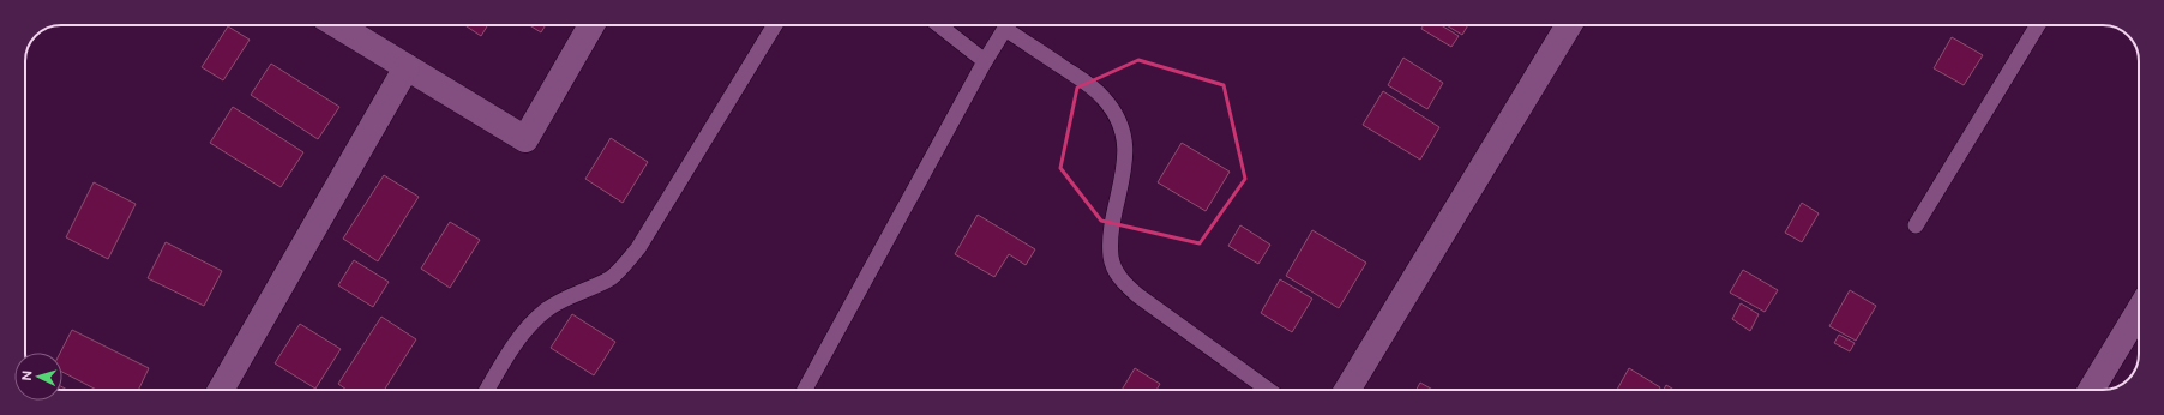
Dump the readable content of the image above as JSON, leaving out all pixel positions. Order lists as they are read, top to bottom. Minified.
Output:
{"north":"left"}
